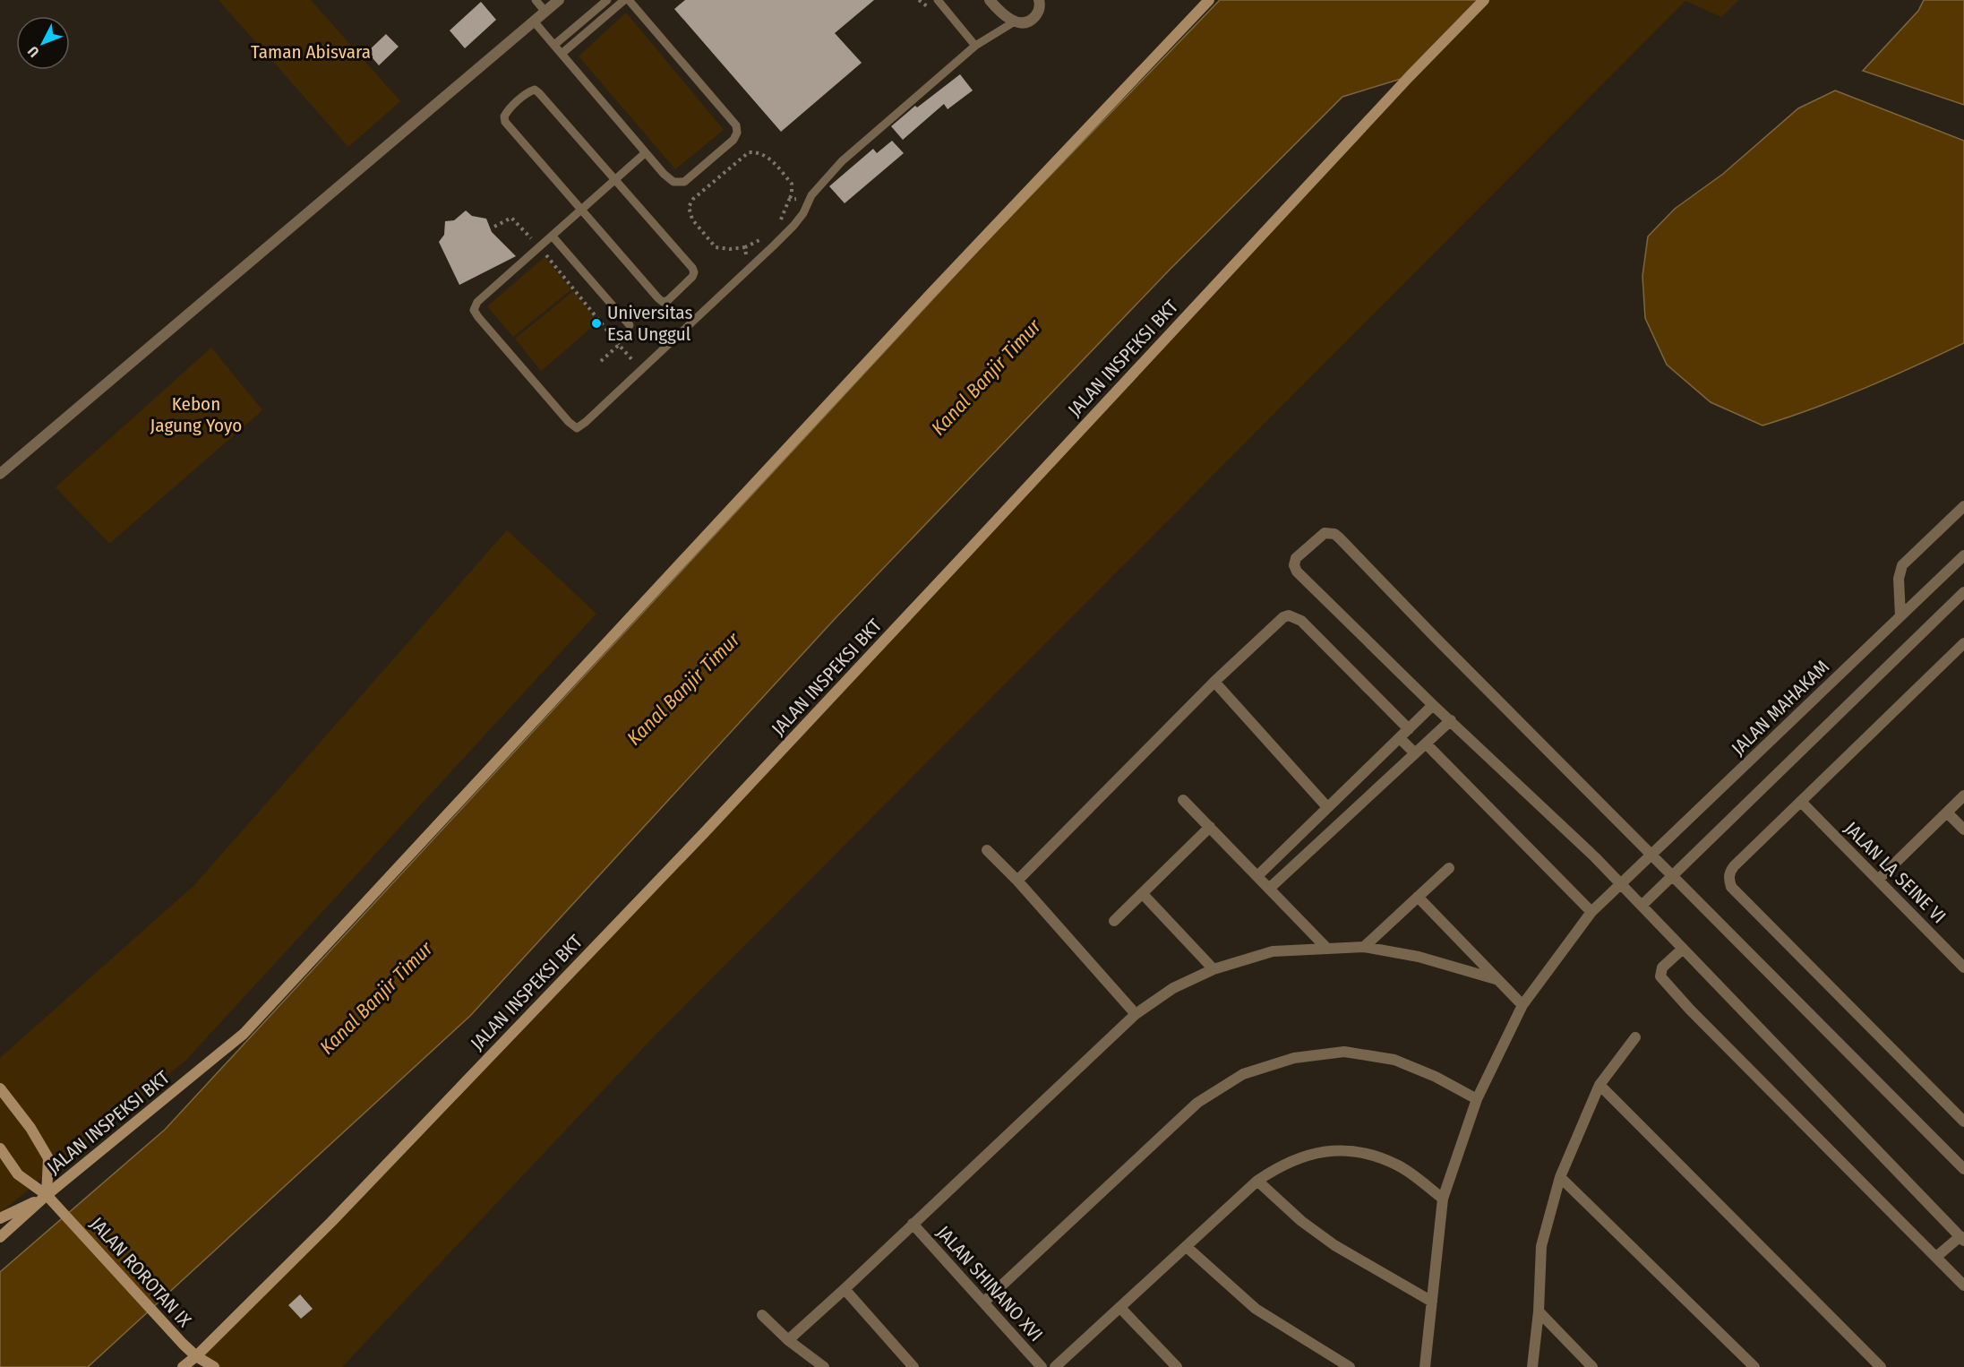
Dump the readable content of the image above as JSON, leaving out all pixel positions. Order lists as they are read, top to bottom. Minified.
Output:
{"streets":{"street":["JALAN INSPEKSI BKT","JALAN MAHAKAM","JALAN LA SEINE VI","JALAN ROROTAN IX","JALAN SHINANO XVI"]},"crossings":[["JALAN INSPEKSI BKT","JALAN ROROTAN IX"]],"water":["Kanal Banjir Timur"],"parks":["Taman Abisvara","Kebon Jagung Yoyo"],"places":["Universitas Esa Unggul"],"north":"bottom left"}
